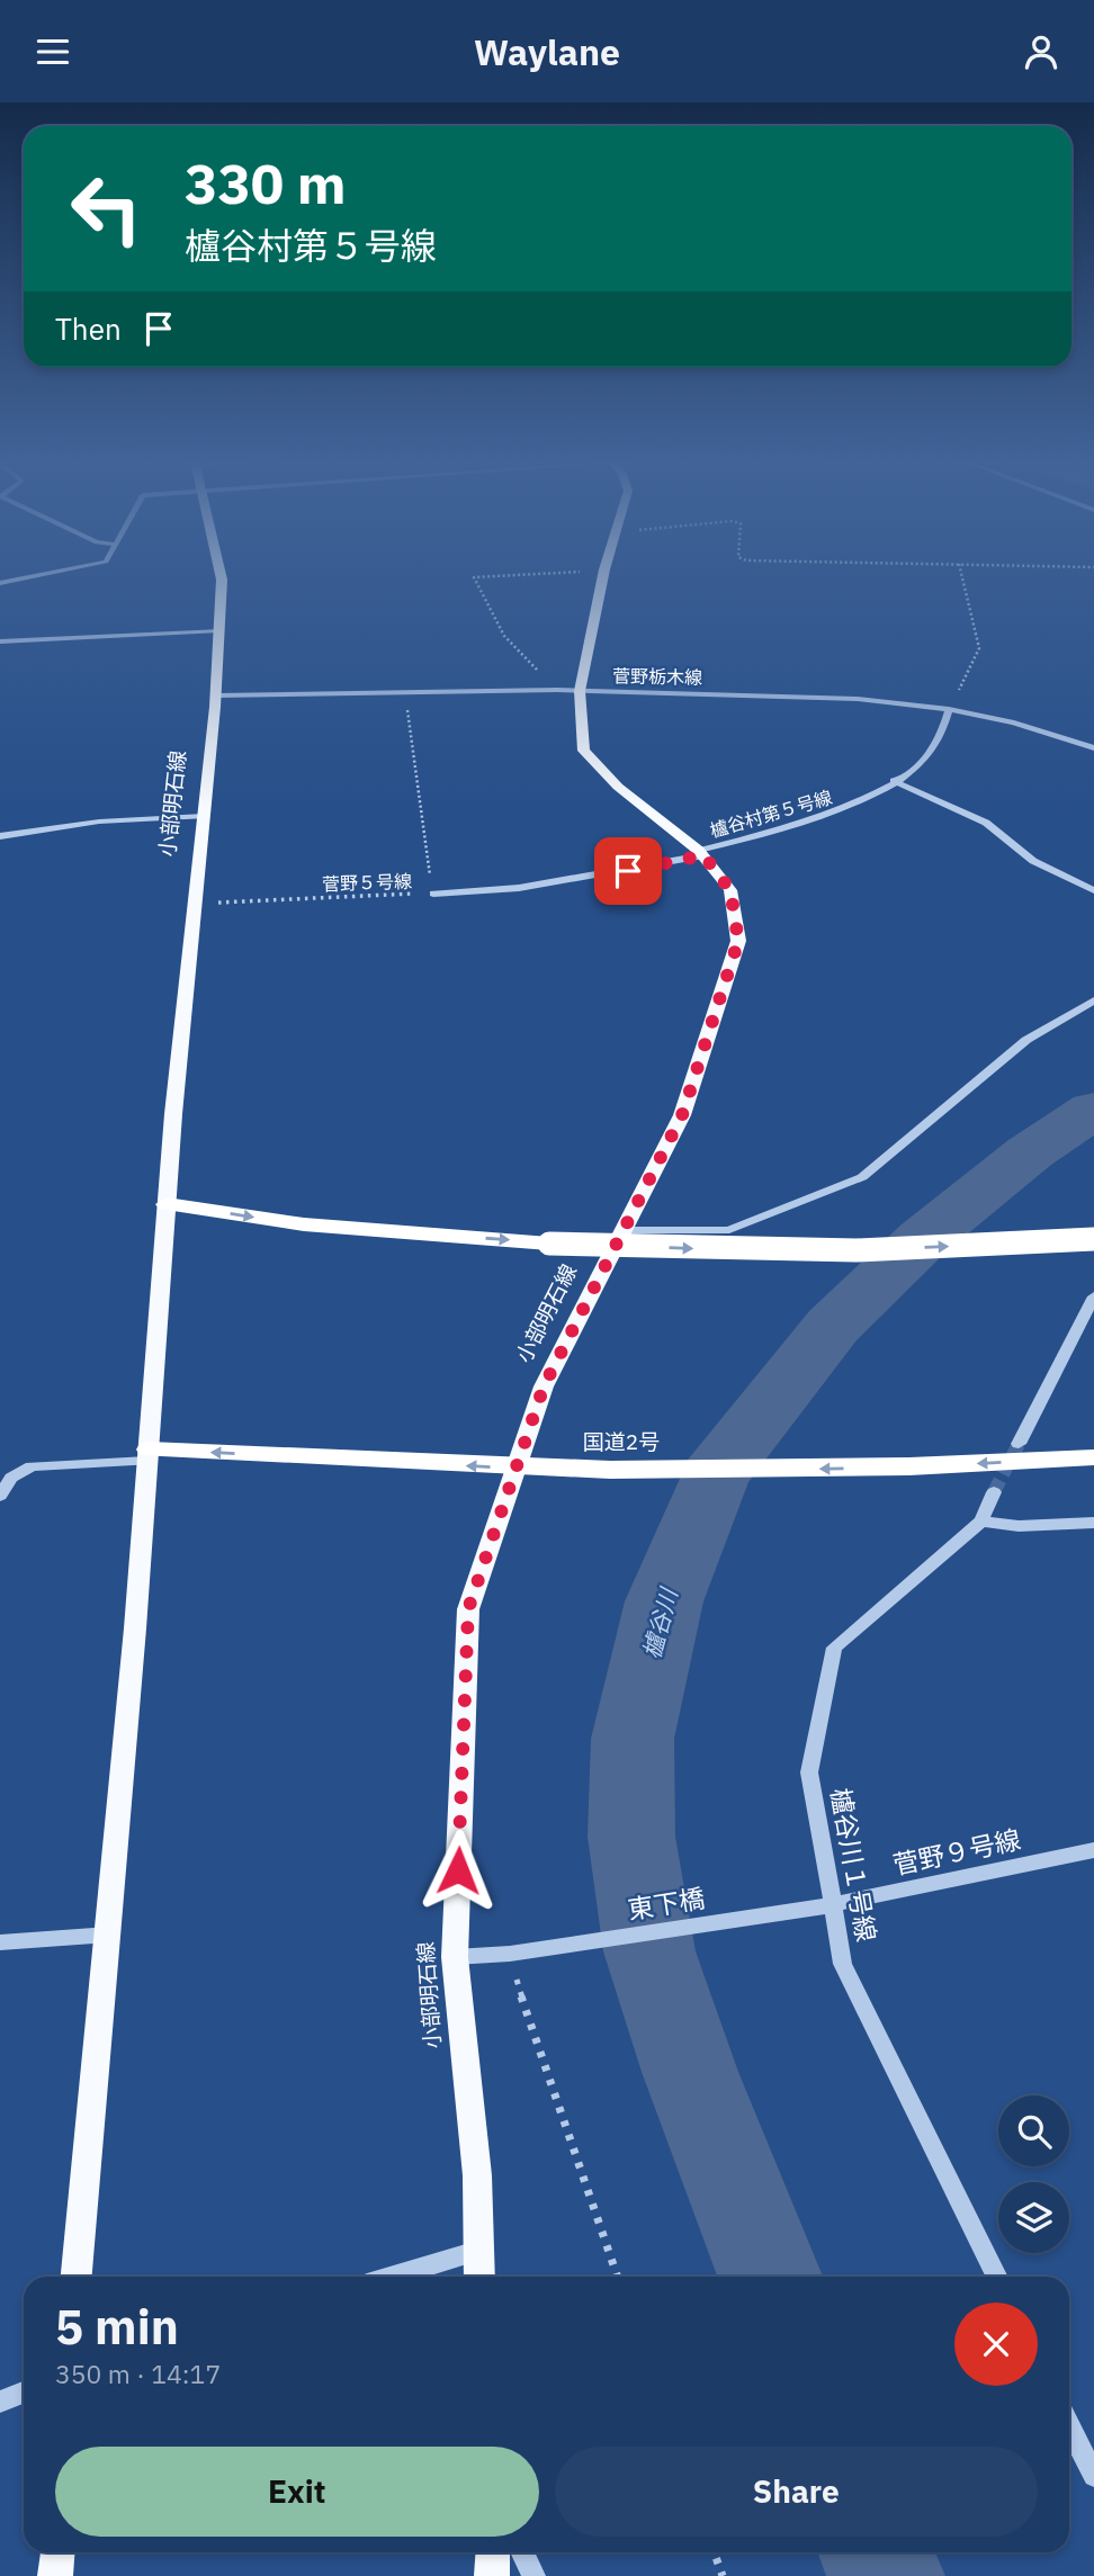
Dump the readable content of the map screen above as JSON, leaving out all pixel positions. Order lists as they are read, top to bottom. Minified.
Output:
{"streets":{"highway":["国道2号"],"main road":["小部明石線"],"street":["菅野栃木線","櫨谷村第５号線","菅野９号線","櫨谷川１号線","東下橋"],"path":["菅野５号線"]},"crossings":[["菅野栃木線","小部明石線"],["菅野栃木線","櫨谷村第５号線"],["菅野栃木線","菅野５号線"],["小部明石線","櫨谷村第５号線"],["小部明石線","菅野５号線"],["小部明石線","国道2号"],["小部明石線","東下橋"],["櫨谷村第５号線","菅野５号線"],["菅野９号線","櫨谷川１号線"],["菅野９号線","東下橋"],["櫨谷川１号線","東下橋"]],"one_way":["国道2号"],"water":["櫨谷川"],"page":{"header":"Waylane","turn":["330 m","櫨谷村第５号線"],"then":"Then","heading":["5 min","350 m · 14:17"],"buttons":["Exit","Share"]}}
